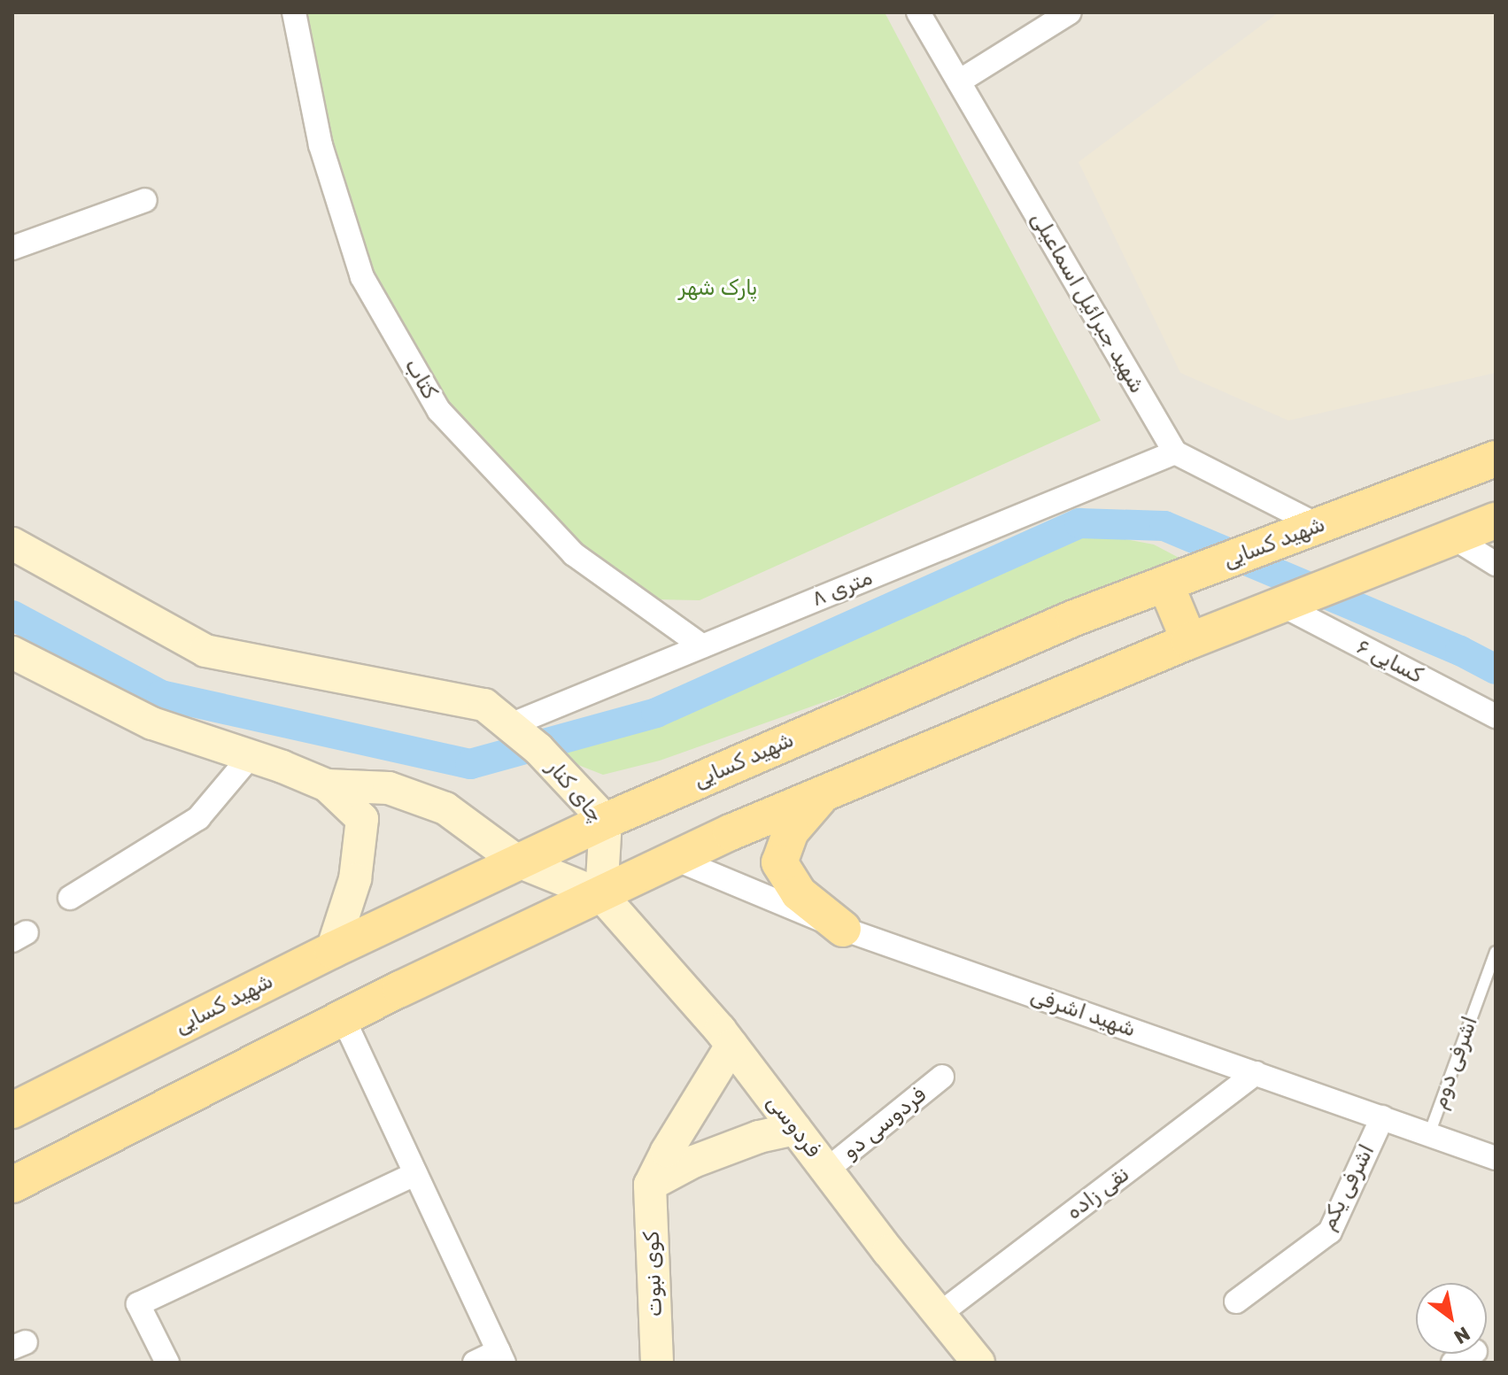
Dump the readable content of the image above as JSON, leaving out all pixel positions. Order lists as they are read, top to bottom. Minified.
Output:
{"streets":{"main road":["شهید کسایی"],"street":["شهید جبرائیل اسماعیلی","کتاب","۸ متری","کسایی ۶","چای کنار","شهید اشرفی","فردوسی دو","فردوسی","اشرفی یکم","نقی زاده","کوی نبوت"],"lane":["اشرفی دوم"]},"crossings":[["شهید جبرائیل اسماعیلی","۸ متری"],["کتاب","۸ متری"],["شهید کسایی","چای کنار"],["۸ متری","چای کنار"],["چای کنار","فردوسی"],["شهید اشرفی","اشرفی دوم"],["شهید اشرفی","اشرفی یکم"],["شهید اشرفی","نقی زاده"],["فردوسی دو","فردوسی"],["فردوسی","نقی زاده"]],"parks":["پارک شهر"],"north":"bottom right"}
